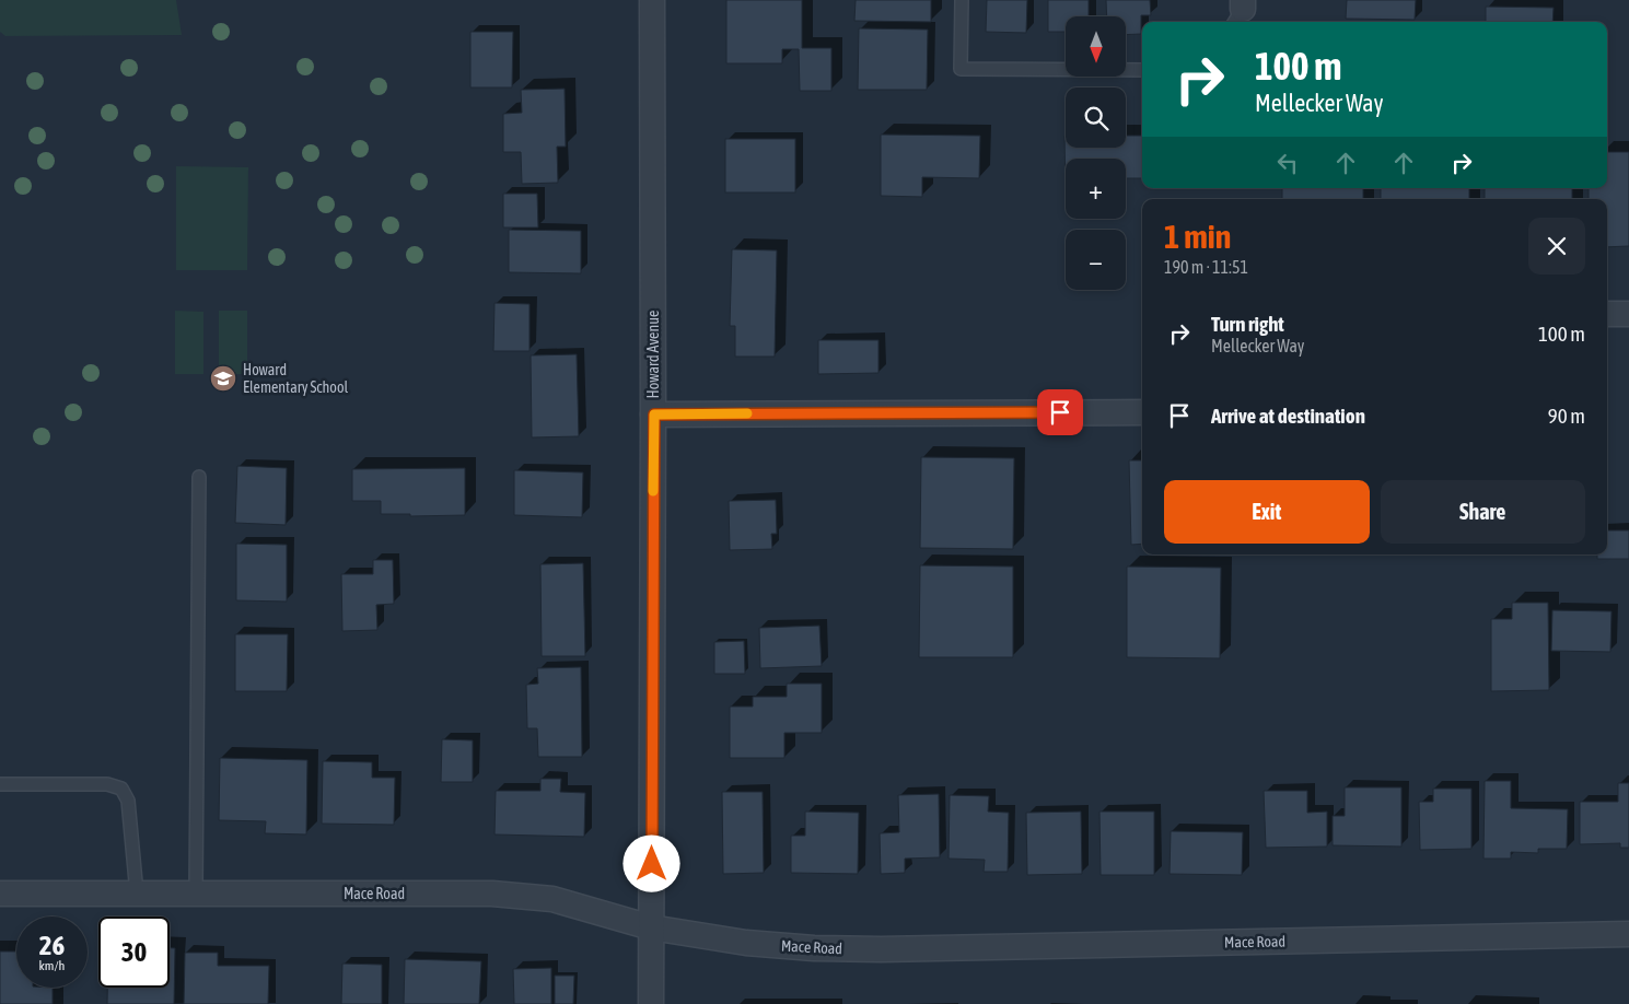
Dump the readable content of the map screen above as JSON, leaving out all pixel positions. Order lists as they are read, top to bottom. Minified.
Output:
{"streets":{"street":["Howard Avenue","Mace Road"]},"crossings":[["Howard Avenue","Mace Road"]],"places":{"school or university":["Howard Elementary School"]},"north":"bottom","page":{"map_buttons":["+","−"],"turn":["100 m","Mellecker Way"],"heading":["1 min","190 m · 11:51"],"list":[{"name":"Turn right","note":"Mellecker Way","value":"100 m"},{"name":"Arrive at destination","value":"90 m"}],"buttons":["Exit","Share"],"speed":"26 km/h","limit":"30"}}
